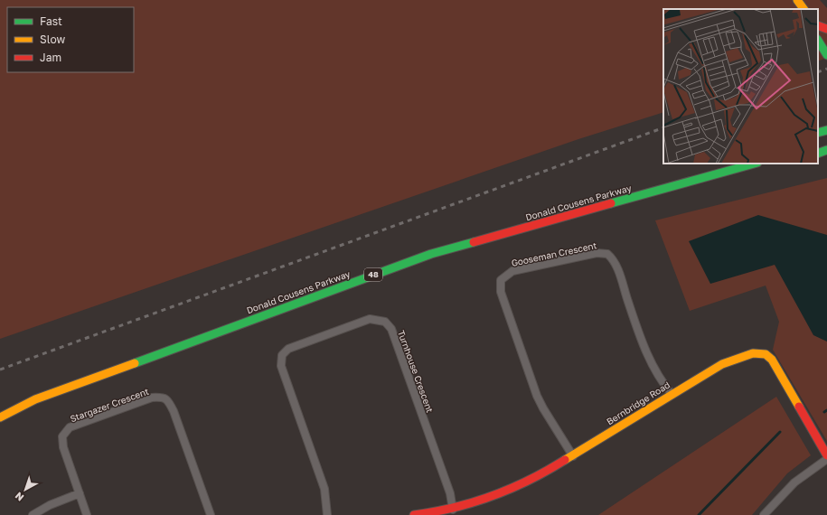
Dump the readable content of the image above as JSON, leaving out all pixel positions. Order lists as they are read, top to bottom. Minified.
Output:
{"streets":{"main road":["Donald Cousens Parkway","48","Bernbridge Road"],"street":["Gooseman Crescent","Turnhouse Crescent","Stargazer Crescent"]},"crossings":[["Gooseman Crescent","Bernbridge Road"],["Turnhouse Crescent","Bernbridge Road"]],"legend":["Fast","Slow","Jam"],"north":"bottom left"}
